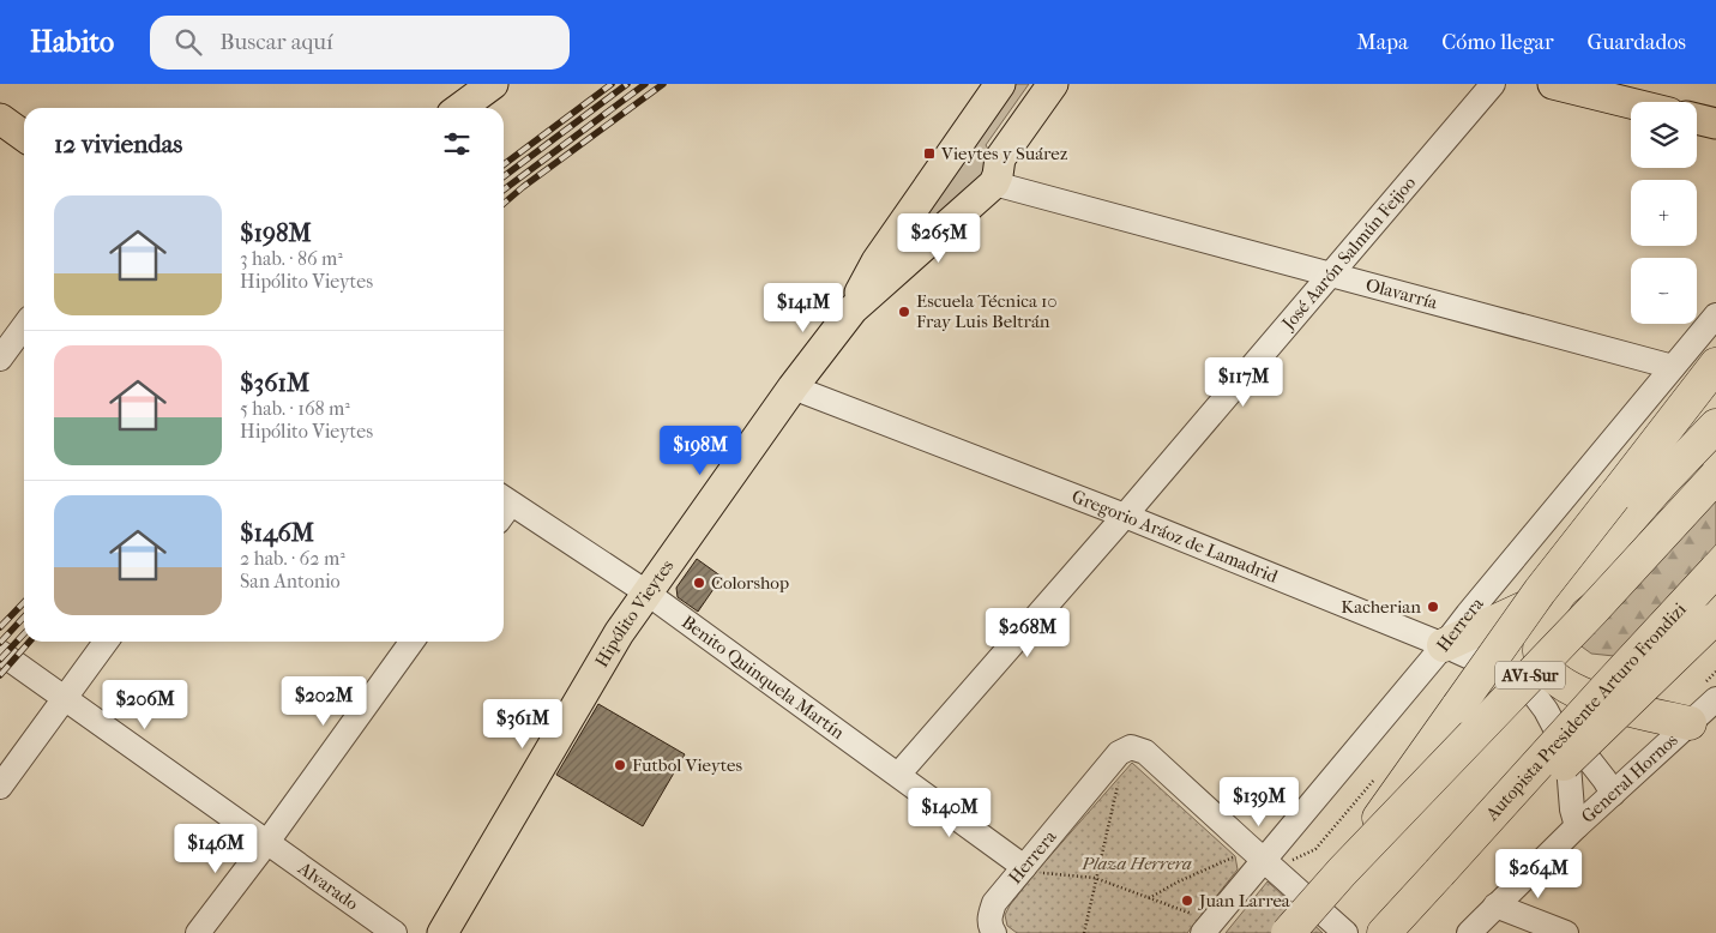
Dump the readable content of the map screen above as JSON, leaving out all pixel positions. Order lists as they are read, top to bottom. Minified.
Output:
{"streets":{"highway":["AV1-Sur","Autopista Presidente Arturo Frondizi"],"main road":["Hipólito Vieytes"],"street":["José Aarón Salmún Feijoo","Olavarría","Gregorio Aráoz de Lamadrid","Herrera","Benito Quinquela Martín","General Hornos","Alvarado"]},"crossings":[["José Aarón Salmún Feijoo","Olavarría"],["José Aarón Salmún Feijoo","Gregorio Aráoz de Lamadrid"],["José Aarón Salmún Feijoo","Benito Quinquela Martín"],["Olavarría","Hipólito Vieytes"],["Olavarría","Herrera"],["Gregorio Aráoz de Lamadrid","Hipólito Vieytes"],["Gregorio Aráoz de Lamadrid","Herrera"],["Gregorio Aráoz de Lamadrid","General Hornos"],["Hipólito Vieytes","Benito Quinquela Martín"],["Herrera","Benito Quinquela Martín"]],"parks":["Plaza Herrera"],"places":{"transit":["Vieytes y Suárez"],"other":["Escuela Técnica 10 Fray Luis Beltrán","Colorshop","Kacherian","Futbol Vieytes","Juan Larrea"]},"page":{"header":"Habito","search":"Buscar aquí","nav":["Mapa","Cómo llegar","Guardados"],"map_buttons":["+","−"],"heading":"12 viviendas","list":[{"name":"$198M","note":"3 hab. · 86 m² · Hipólito Vieytes"},{"name":"$361M","note":"5 hab. · 168 m² · Hipólito Vieytes"},{"name":"$146M","note":"2 hab. · 62 m² · San Antonio"}],"price":["$265M","$141M","$117M","$198M","$268M","$202M","$206M","$361M","$139M","$140M","$146M","$264M"]}}
